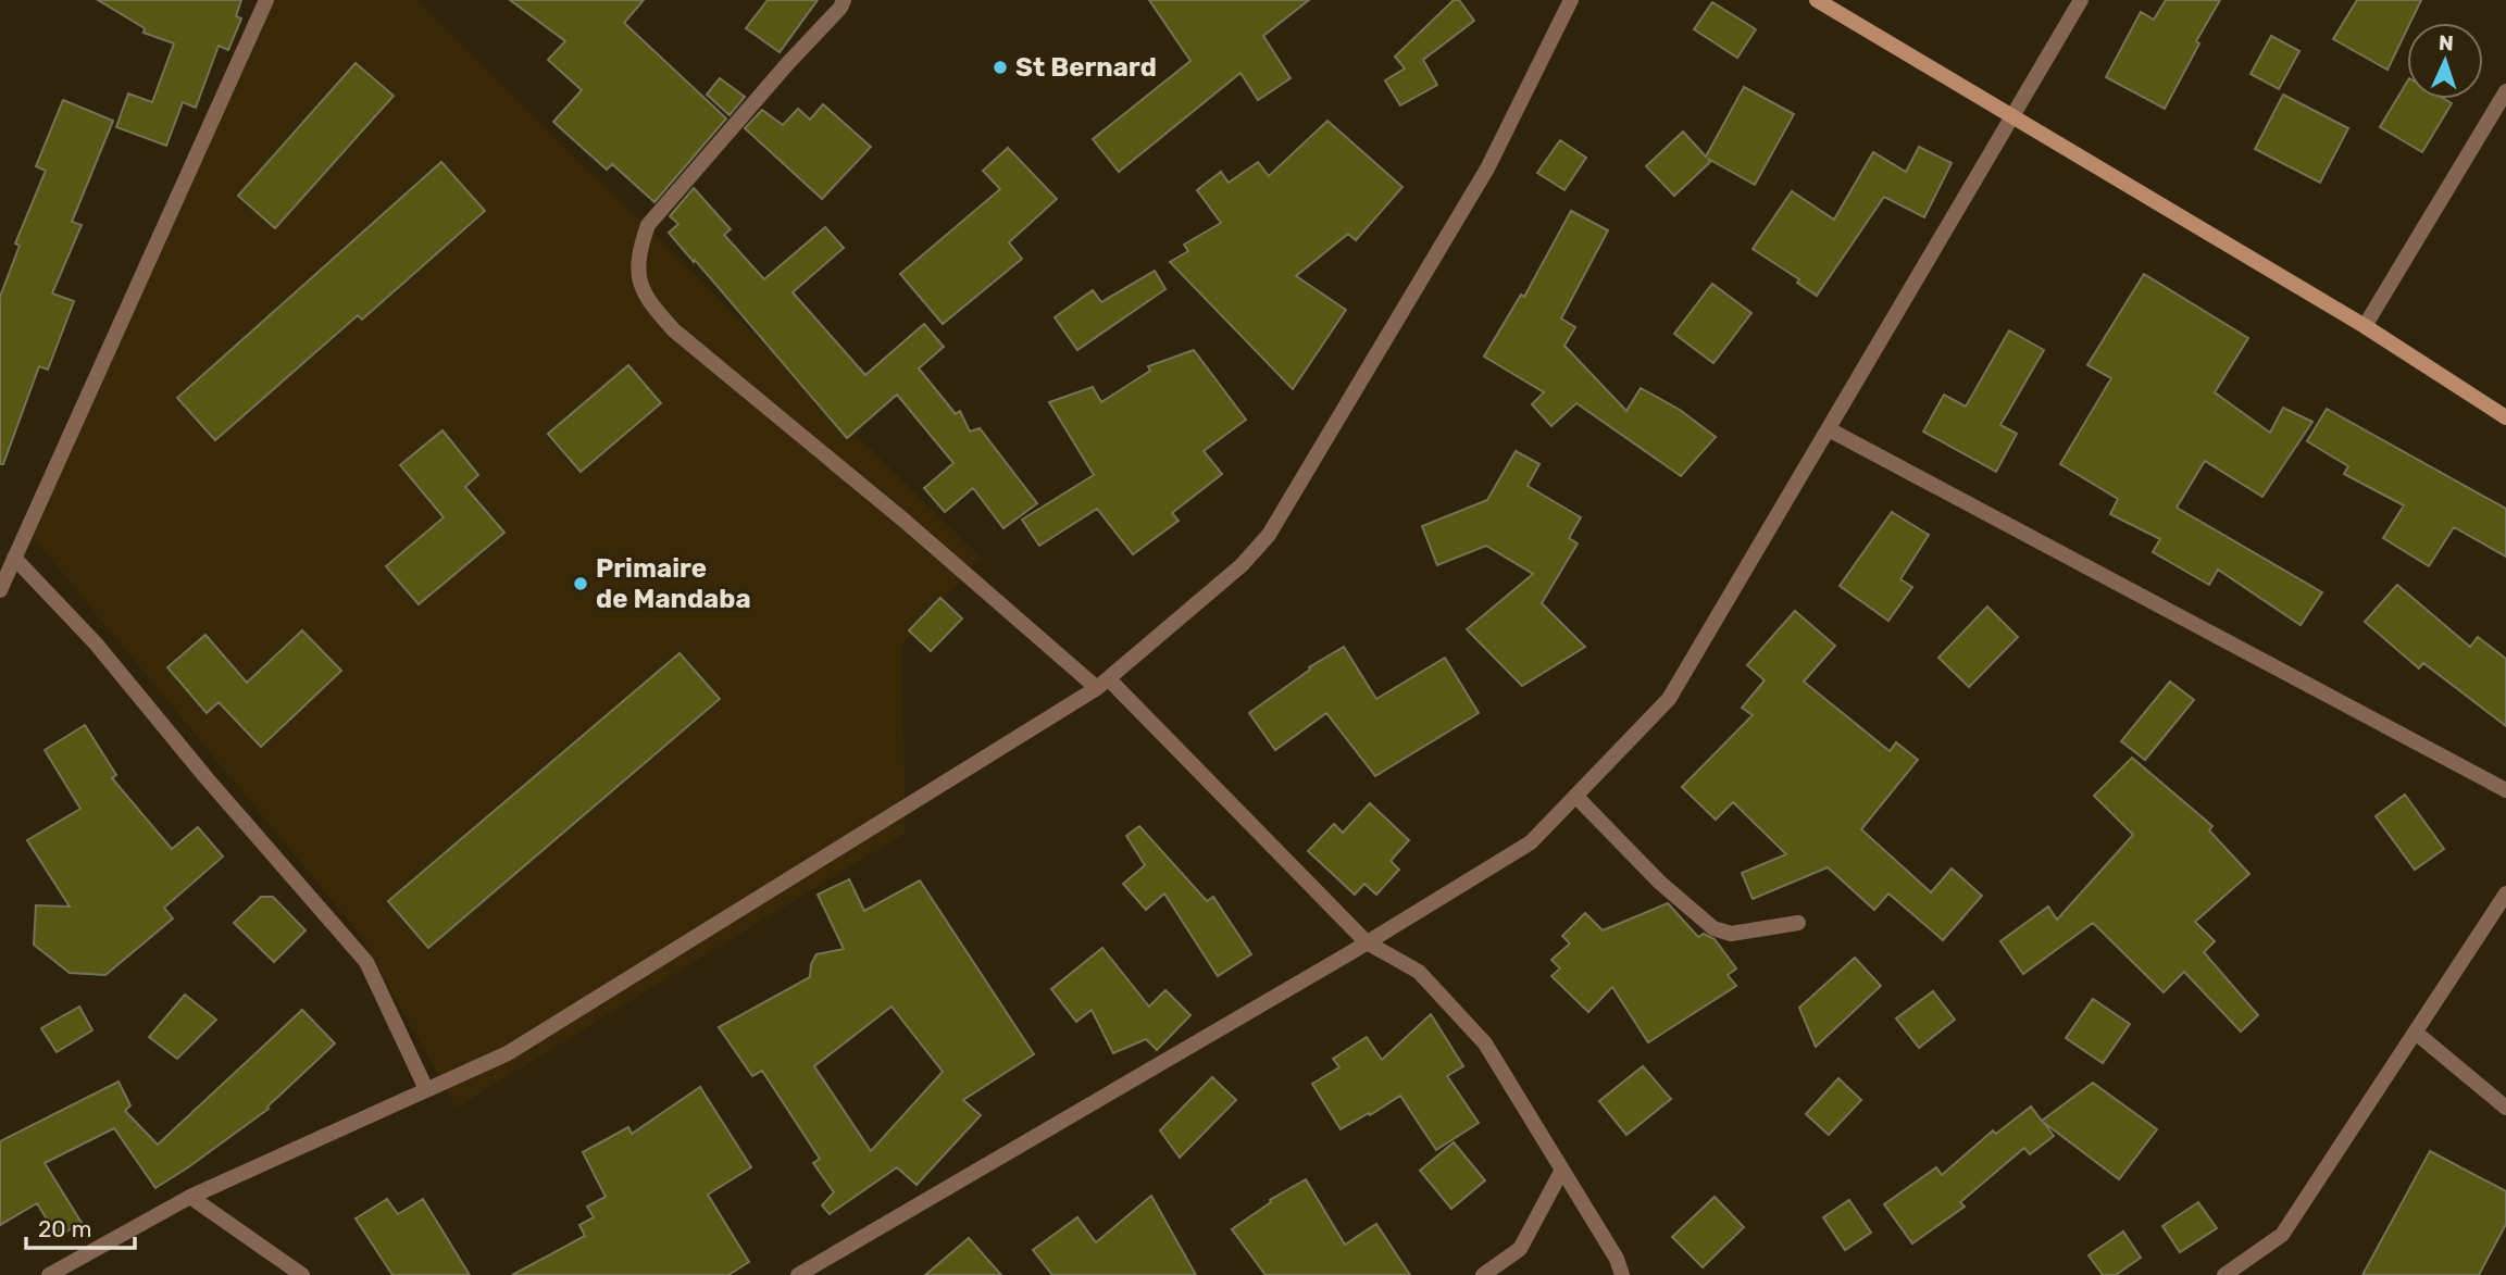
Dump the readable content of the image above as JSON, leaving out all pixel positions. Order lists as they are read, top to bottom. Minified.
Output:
{"places":["St Bernard","Primaire de Mandaba"],"scale_bar":"20 m","north":"top"}
